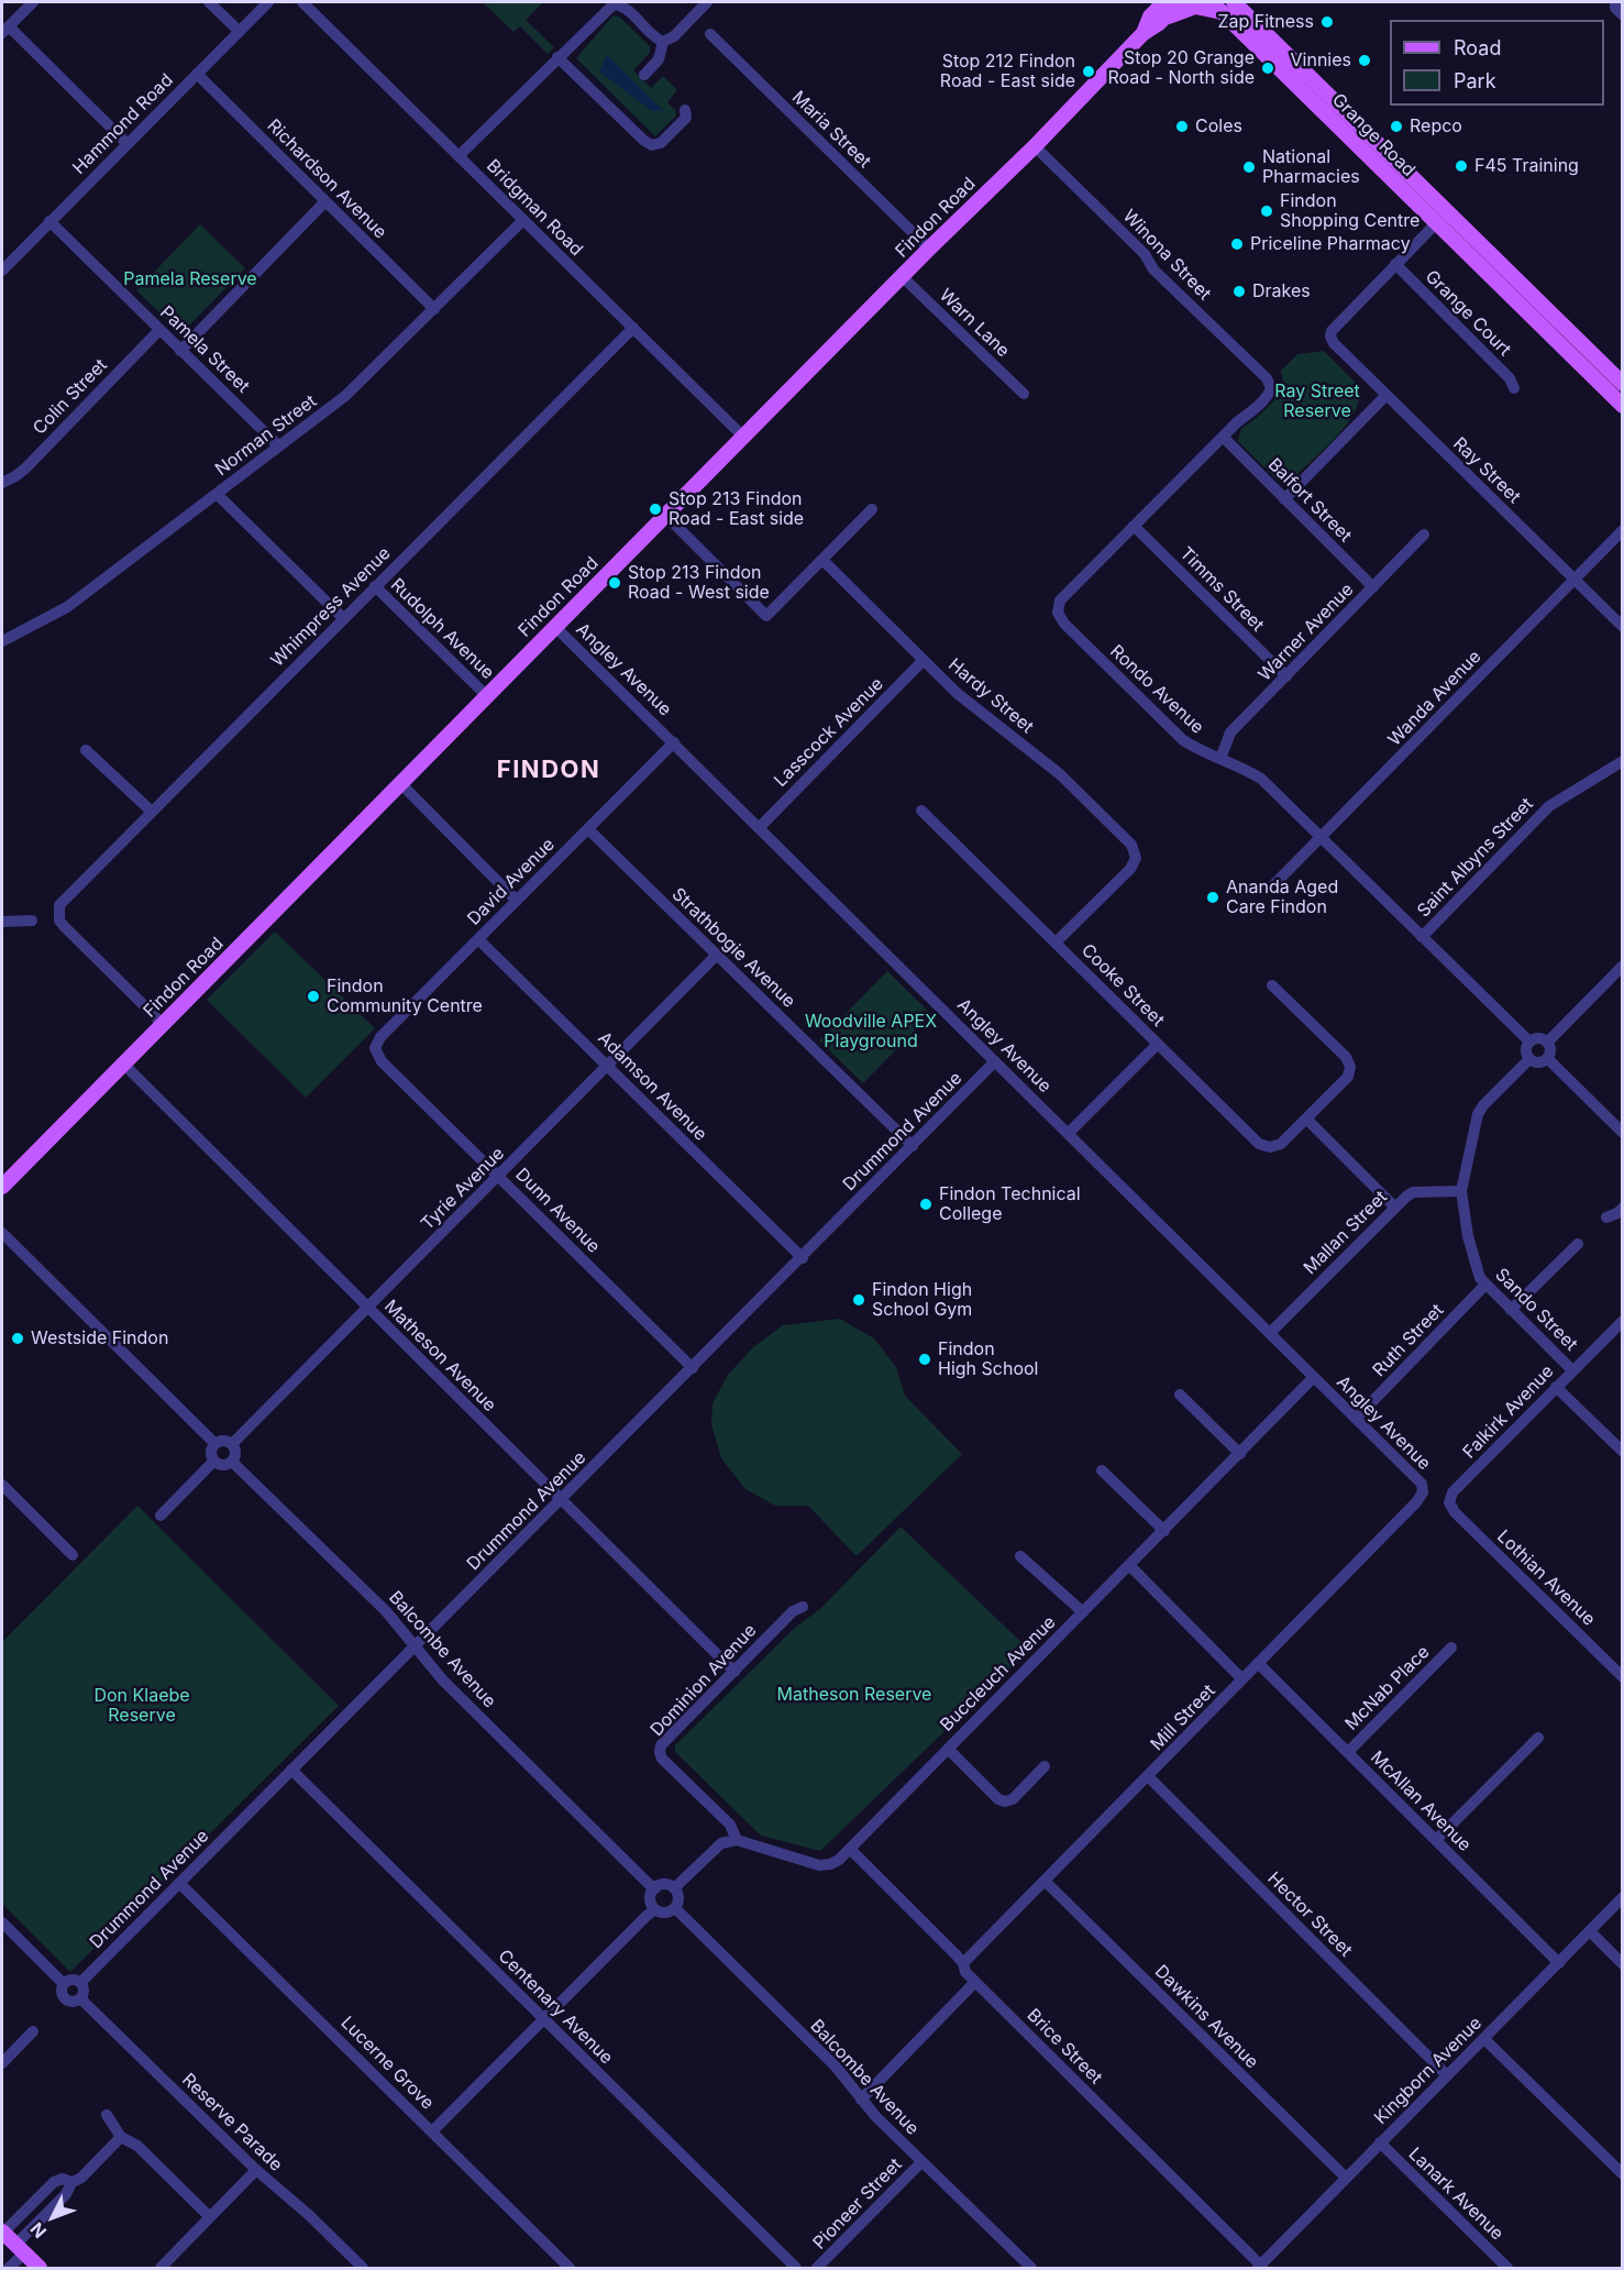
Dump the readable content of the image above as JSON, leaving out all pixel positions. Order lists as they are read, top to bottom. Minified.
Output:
{"streets":{"main road":["Grange Road","Findon Road"],"street":["Hammond Road","Maria Street","Richardson Avenue","Bridgman Road","Winona Street","Grange Court","Warn Lane","Pamela Street","Colin Street","Norman Street","Ray Street","Balfort Street","Timms Street","Whimpress Avenue","Rudolph Avenue","Warner Avenue","Angley Avenue","Rondo Avenue","Hardy Street","Wanda Avenue","Lasscock Avenue","Saint Albyns Street","David Avenue","Strathbogie Avenue","Cooke Street","Adamson Avenue","Drummond Avenue","Tyrie Avenue","Dunn Avenue","Mallan Street","Sando Street","Ruth Street","Matheson Avenue","Falkirk Avenue","Lothian Avenue","Balcombe Avenue","Buccleuch Avenue","Dominion Avenue","McNab Place","Mill Street","McAllan Avenue","Hector Street","Centenary Avenue","Dawkins Avenue","Brice Street","Lucerne Grove","Kingborn Avenue","Reserve Parade","Lanark Avenue","Pioneer Street"]},"crossings":[["Hammond Road","Richardson Avenue"],["Hammond Road","Pamela Street"],["Maria Street","Findon Road"],["Richardson Avenue","Norman Street"],["Bridgman Road","Findon Road"],["Bridgman Road","Norman Street"],["Bridgman Road","Whimpress Avenue"],["Findon Road","Winona Street"],["Findon Road","Warn Lane"],["Findon Road","Whimpress Avenue"],["Findon Road","Rudolph Avenue"],["Findon Road","Angley Avenue"],["Findon Road","Matheson Avenue"],["Winona Street","Rondo Avenue"],["Grange Court","Ray Street"],["Pamela Street","Colin Street"],["Pamela Street","Norman Street"],["Ray Street","Wanda Avenue"],["Balfort Street","Warner Avenue"],["Balfort Street","Rondo Avenue"],["Timms Street","Warner Avenue"],["Timms Street","Rondo Avenue"],["Whimpress Avenue","Rudolph Avenue"],["Warner Avenue","Rondo Avenue"],["Angley Avenue","Lasscock Avenue"],["Angley Avenue","David Avenue"],["Angley Avenue","Drummond Avenue"],["Angley Avenue","Mallan Street"],["Angley Avenue","Ruth Street"],["Angley Avenue","Buccleuch Avenue"],["Angley Avenue","Mill Street"],["Rondo Avenue","Wanda Avenue"],["Rondo Avenue","Saint Albyns Street"],["Rondo Avenue","Sando Street"],["Hardy Street","Lasscock Avenue"],["Hardy Street","Cooke Street"],["David Avenue","Strathbogie Avenue"],["David Avenue","Adamson Avenue"],["David Avenue","Dunn Avenue"],["Strathbogie Avenue","Drummond Avenue"],["Strathbogie Avenue","Tyrie Avenue"],["Adamson Avenue","Drummond Avenue"],["Adamson Avenue","Tyrie Avenue"],["Drummond Avenue","Dunn Avenue"],["Drummond Avenue","Matheson Avenue"],["Drummond Avenue","Balcombe Avenue"],["Drummond Avenue","Centenary Avenue"],["Drummond Avenue","Lucerne Grove"],["Drummond Avenue","Reserve Parade"],["Tyrie Avenue","Dunn Avenue"],["Tyrie Avenue","Matheson Avenue"],["Tyrie Avenue","Balcombe Avenue"],["Mallan Street","Sando Street"],["Sando Street","Ruth Street"],["Sando Street","Falkirk Avenue"],["Matheson Avenue","Dominion Avenue"],["Falkirk Avenue","Lothian Avenue"],["Balcombe Avenue","Pioneer Street"],["Buccleuch Avenue","Dominion Avenue"],["Buccleuch Avenue","Brice Street"],["McNab Place","McAllan Avenue"],["Mill Street","McAllan Avenue"],["Mill Street","Hector Street"],["Mill Street","Dawkins Avenue"],["Mill Street","Brice Street"],["McAllan Avenue","Kingborn Avenue"],["Hector Street","Kingborn Avenue"],["Dawkins Avenue","Kingborn Avenue"],["Brice Street","Kingborn Avenue"],["Kingborn Avenue","Lanark Avenue"]],"districts":["FINDON"],"parks":["Pamela Reserve","Ray Street Reserve","Woodville APEX Playground","Matheson Reserve","Don Klaebe Reserve"],"places":["Zap Fitness","Vinnies","Stop 20 Grange Road - North side","Stop 212 Findon Road - East side","Coles","Repco","F45 Training","National Pharmacies","Findon Shopping Centre","Priceline Pharmacy","Drakes","Stop 213 Findon Road - East side","Stop 213 Findon Road - West side","Ananda Aged Care Findon","Findon Community Centre","Findon Technical College","Findon High School Gym","Westside Findon","Findon High School"],"legend":["Road","Park"],"north":"bottom left"}
